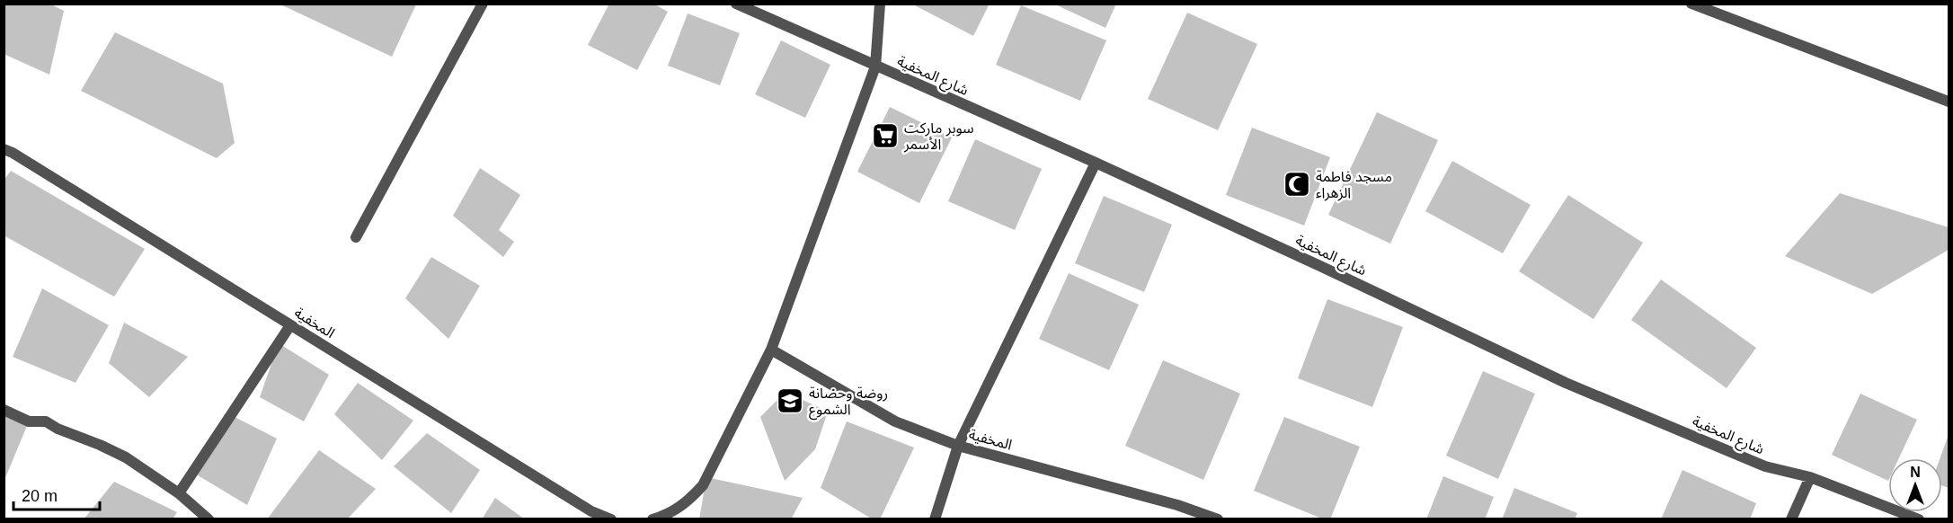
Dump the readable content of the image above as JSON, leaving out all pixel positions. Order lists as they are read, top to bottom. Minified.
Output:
{"streets":{"street":["شارع المخفية","المخفية"]},"places":{"supermarket":["سوبر ماركت الأسمر"],"mosque":["مسجد فاطمة الزهراء"],"school or university":["روضة وحضانة الشموع"]},"scale_bar":"20 m","north":"top"}
